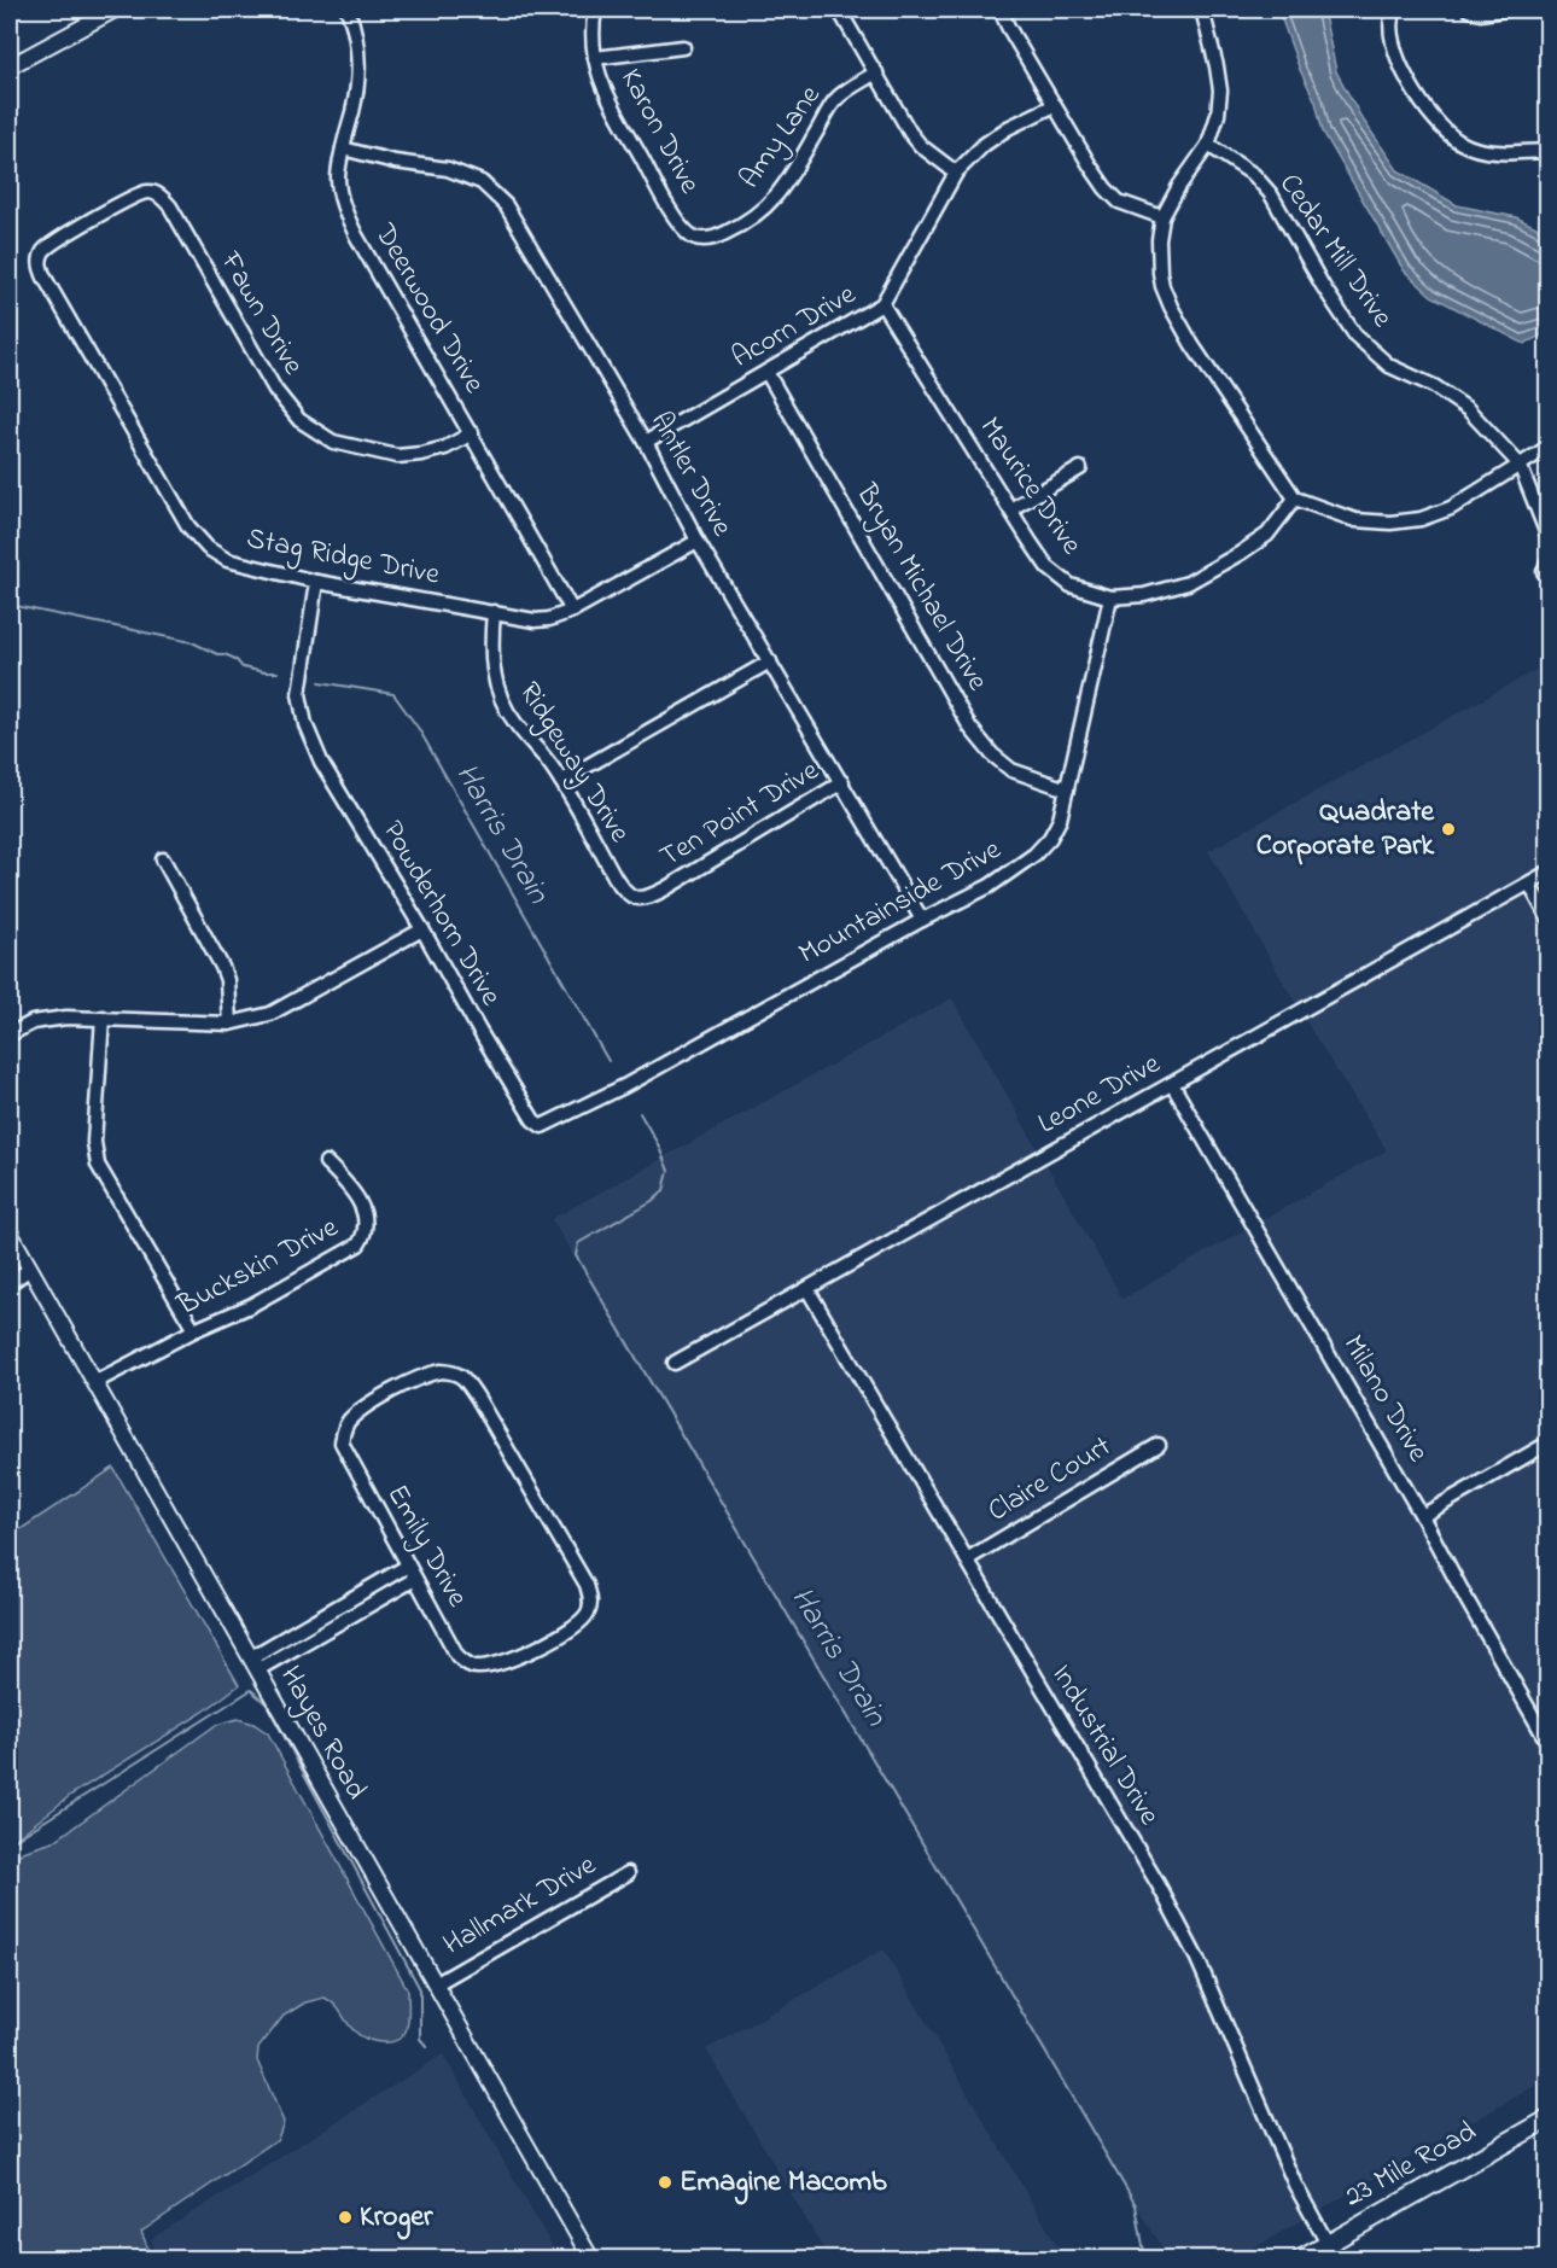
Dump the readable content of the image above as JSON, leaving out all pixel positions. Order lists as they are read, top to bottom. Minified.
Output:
{"streets":{"main road":["23 Mile Road"],"street":["Karon Drive","Amy Lane","Cedar Mill Drive","Deerwood Drive","Fawn Drive","Acorn Drive","Antler Drive","Maurice Drive","Stag Ridge Drive","Bryan Michael Drive","Ridgeway Drive","Ten Point Drive","Mountainside Drive","Powderhorn Drive","Leone Drive","Buckskin Drive","Milano Drive","Claire Court","Emily Drive","Hayes Road","Industrial Drive","Hallmark Drive"]},"crossings":[["Karon Drive","Amy Lane"],["Deerwood Drive","Fawn Drive"],["Deerwood Drive","Antler Drive"],["Deerwood Drive","Stag Ridge Drive"],["Fawn Drive","Stag Ridge Drive"],["Acorn Drive","Antler Drive"],["Acorn Drive","Maurice Drive"],["Acorn Drive","Bryan Michael Drive"],["Antler Drive","Stag Ridge Drive"],["Antler Drive","Ten Point Drive"],["Antler Drive","Mountainside Drive"],["Maurice Drive","Mountainside Drive"],["Stag Ridge Drive","Ridgeway Drive"],["Stag Ridge Drive","Powderhorn Drive"],["Bryan Michael Drive","Mountainside Drive"],["Ridgeway Drive","Ten Point Drive"],["Mountainside Drive","Powderhorn Drive"],["Leone Drive","Milano Drive"],["Leone Drive","Industrial Drive"],["Buckskin Drive","Hayes Road"],["Claire Court","Industrial Drive"],["Hayes Road","Hallmark Drive"],["Industrial Drive","23 Mile Road"]],"water":["Harris Drain"],"places":["Quadrate Corporate Park","Emagine Macomb","Kroger"]}
